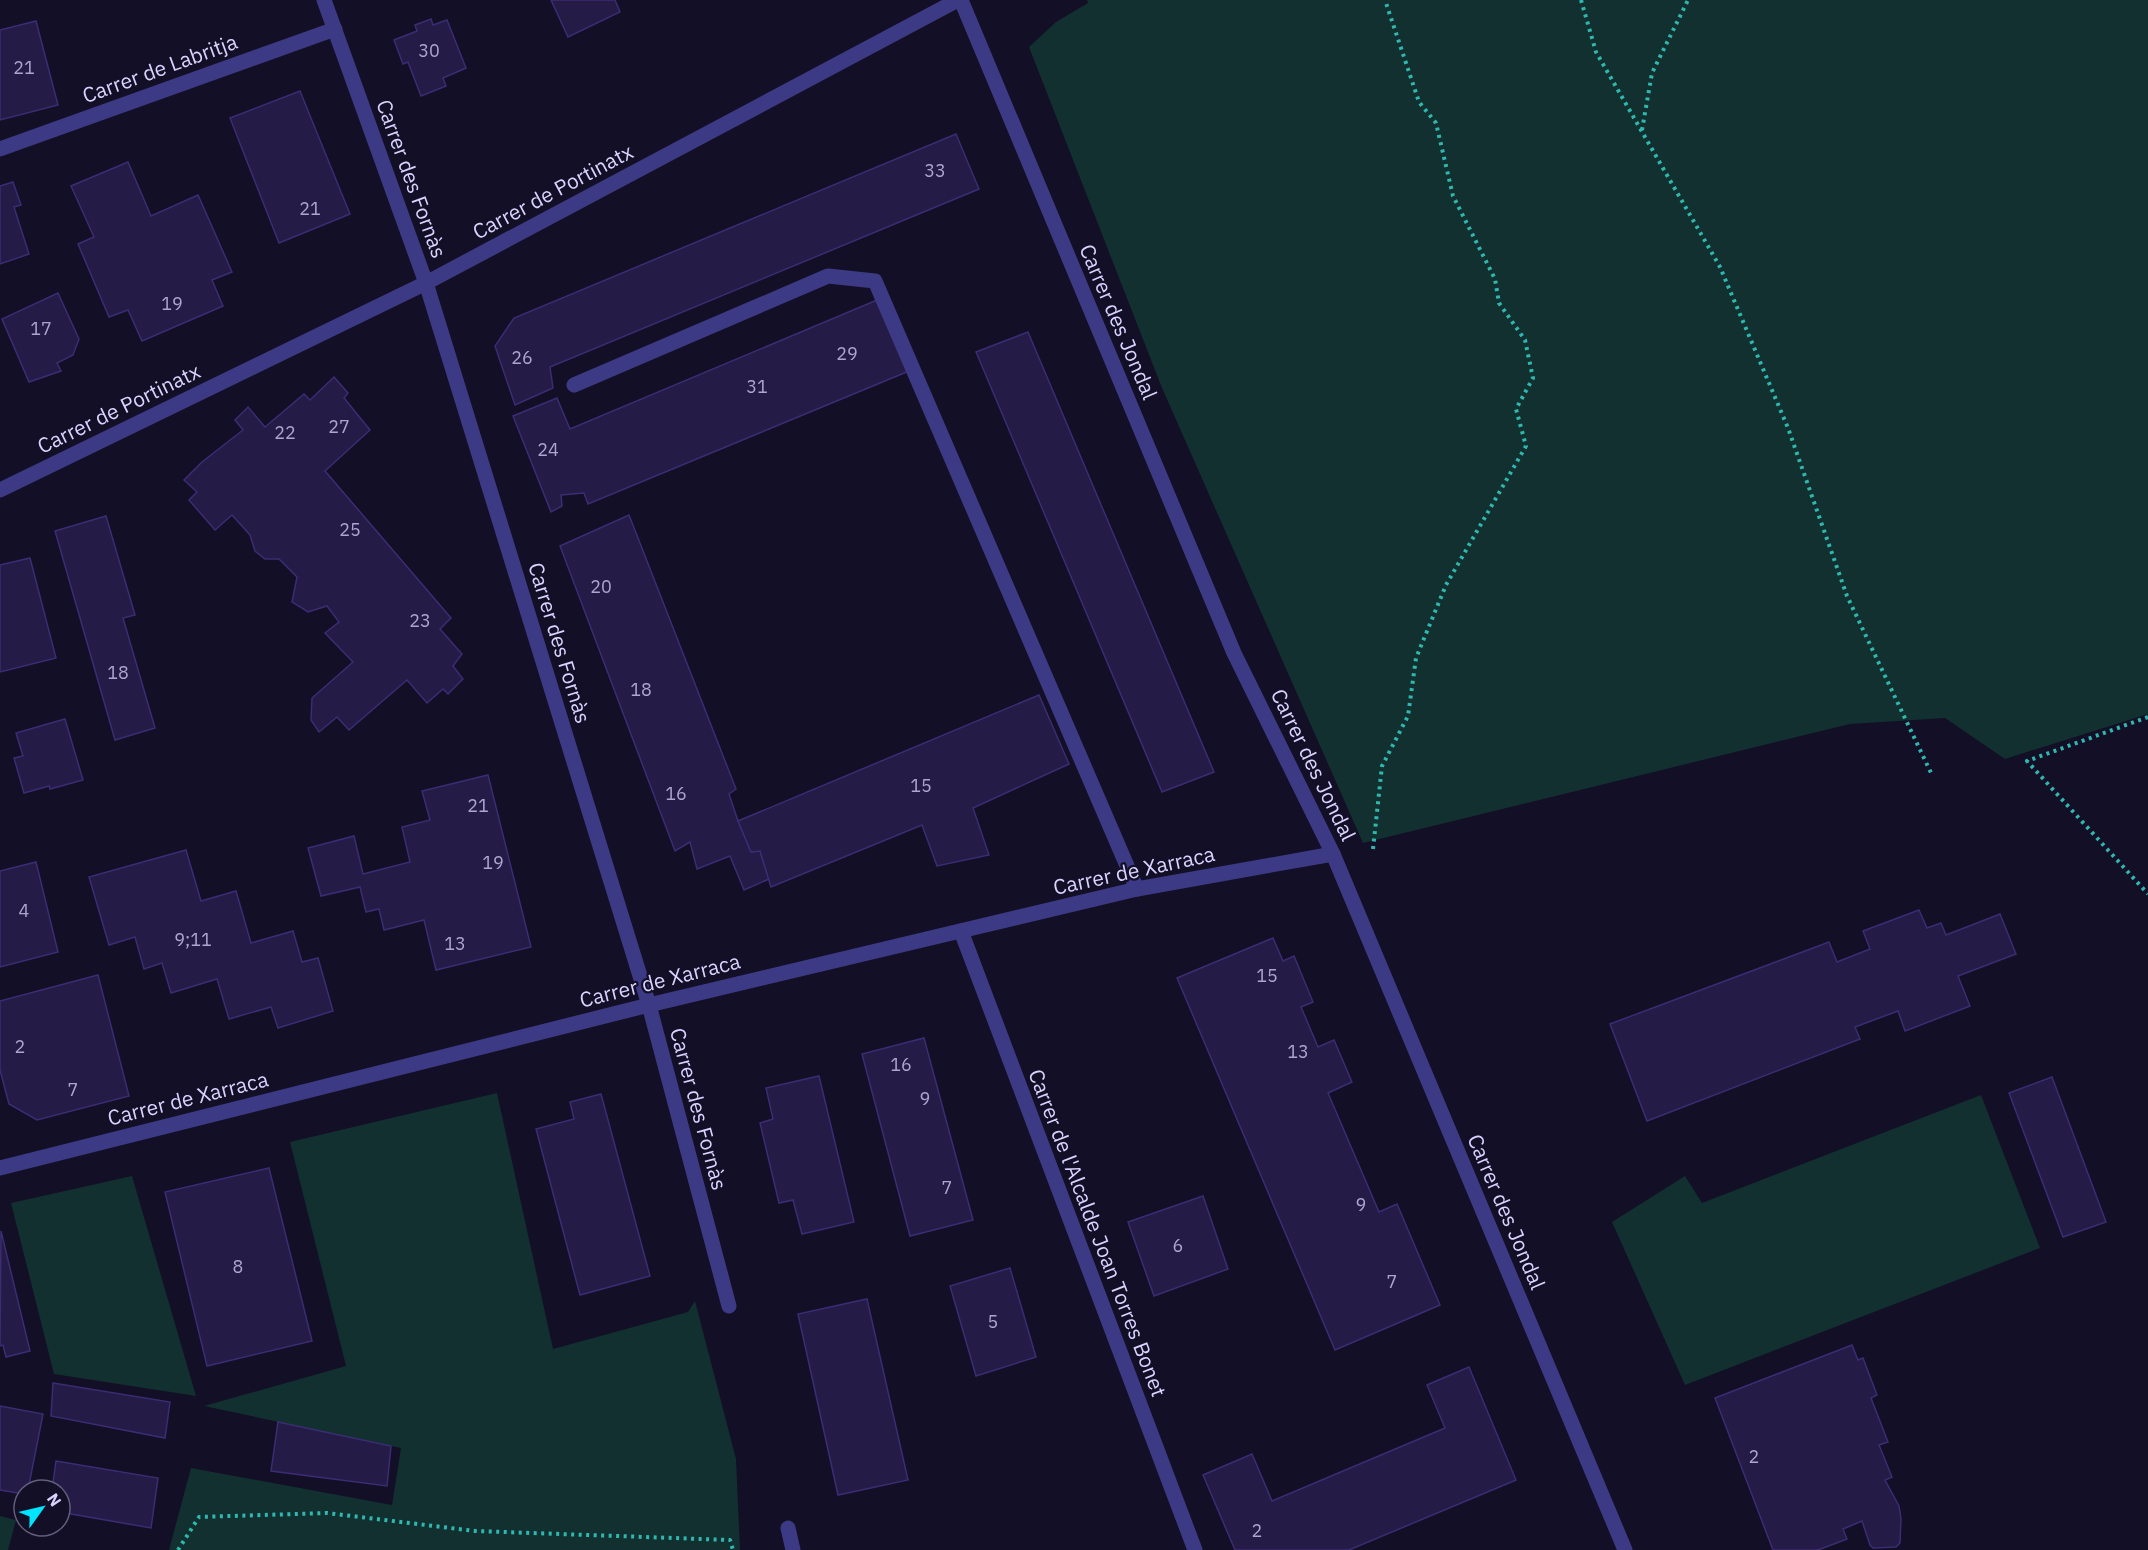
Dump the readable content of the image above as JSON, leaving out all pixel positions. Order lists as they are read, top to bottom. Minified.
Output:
{"streets":{"street":["Carrer de Labritja","Carrer des Fornàs","Carrer de Portinatx","Carrer des Jondal","Carrer de Xarraca","Carrer de l'Alcalde Joan Torres Bonet"]},"crossings":[["Carrer de Labritja","Carrer des Fornàs"],["Carrer des Fornàs","Carrer de Portinatx"],["Carrer des Fornàs","Carrer de Xarraca"],["Carrer de Portinatx","Carrer des Jondal"],["Carrer des Jondal","Carrer de Xarraca"],["Carrer de Xarraca","Carrer de l'Alcalde Joan Torres Bonet"]],"house_numbers":["30","21","33","21","19","17","29","26","31","27","22","24","25","20","23","18","18","15","16","21","19","4","9;11","13","15","2","13","16","7","9","7","9","6","8","7","5","2","2"],"north":"top right"}
